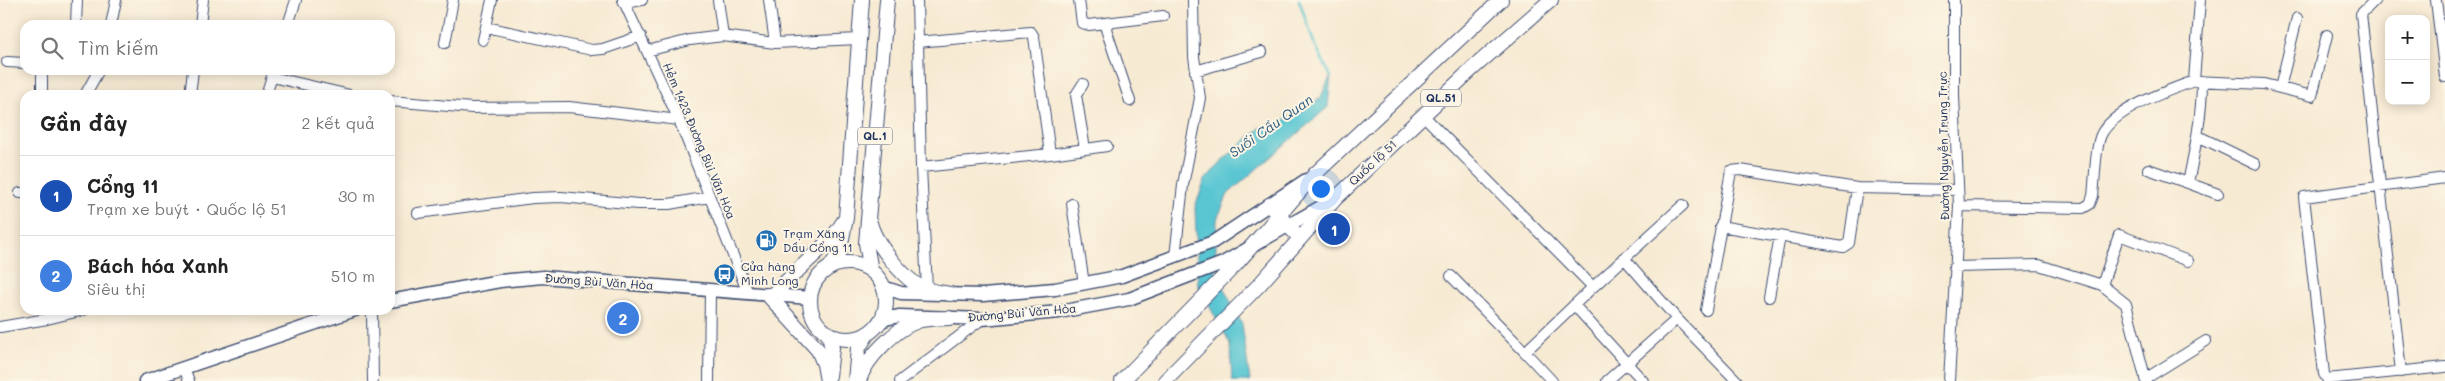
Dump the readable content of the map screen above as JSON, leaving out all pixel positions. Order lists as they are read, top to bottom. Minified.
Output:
{"streets":{"highway":["QL.51","QL.1","Quốc lộ 51"],"main road":["Đường Bùi Văn Hòa"],"street":["Hẻm 1423 Đường Bùi Văn Hòa","Đường Nguyễn Trung Trực"]},"crossings":[["QL.51","Đường Bùi Văn Hòa"],["QL.1","Đường Bùi Văn Hòa"],["Hẻm 1423 Đường Bùi Văn Hòa","Đường Bùi Văn Hòa"]],"water":["Suối Cầu Quan"],"places":{"fuel station":["Trạm Xăng Dầu Cổng 11"],"bus stop":["Cửa hàng Minh Long"]},"page":{"map_buttons":["+","−"],"search":"Tìm kiếm","heading":["Gần đây","2 kết quả"],"list":[{"mark":"1","name":"Cổng 11","note":"Trạm xe buýt · Quốc lộ 51","value":"30 m"},{"mark":"2","name":"Bách hóa Xanh","note":"Siêu thị","value":"510 m"}],"pins":["1","2"]}}
